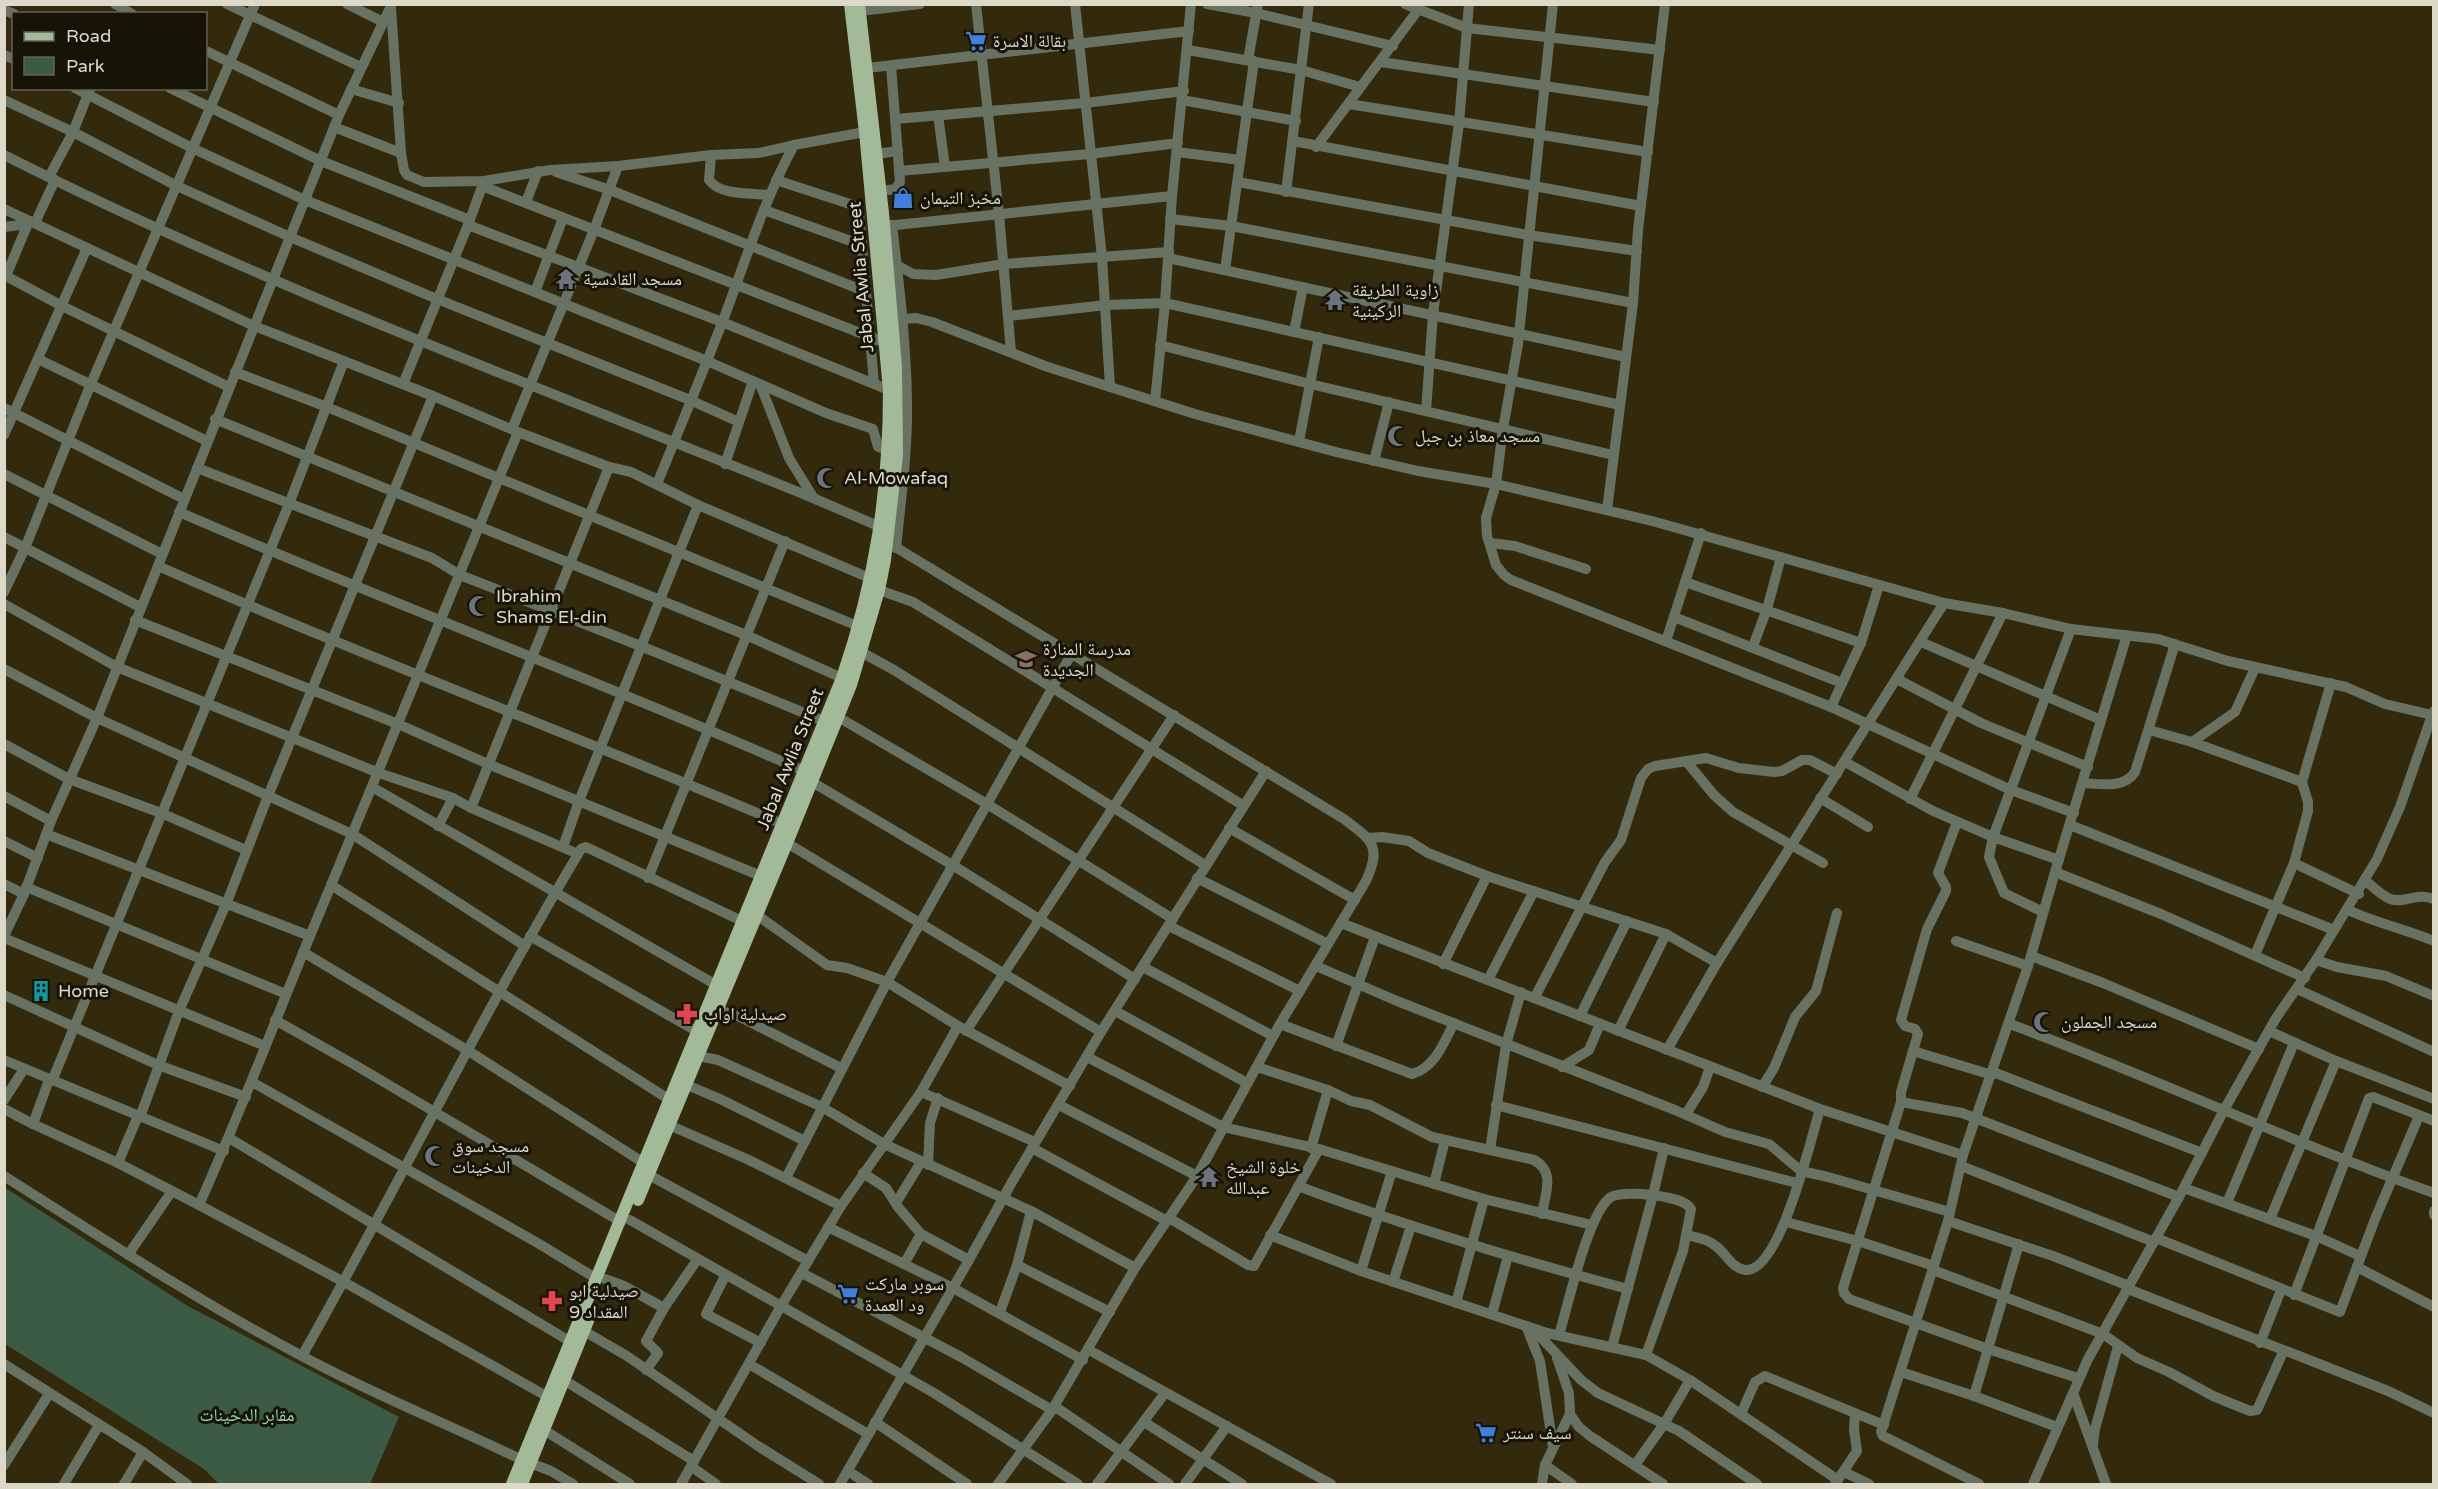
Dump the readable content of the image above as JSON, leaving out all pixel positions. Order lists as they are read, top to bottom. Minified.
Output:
{"streets":{"main road":["Jabal Awlia Street"]},"parks":["مقابر الدخينات"],"places":{"supermarket":["بقالة الاسرة","سوبر ماركت ود العمدة","سيف سنتر"],"shop":["مخبز التيمان"],"temple":["مسجد القادسية","زاوية الطريقة الركينية","خلوة الشيخ عبدالله"],"mosque":["مسجد معاذ بن جبل","Al-Mowafaq","Ibrahim Shams El-din","مسجد الجملون","مسجد سوق الدخينات"],"school or university":["مدرسة المنارة الجديدة"],"building":["Home"],"pharmacy":["صيدلية اواب","صيدلية ابو المقداد 9"]},"legend":["Road","Park"]}
